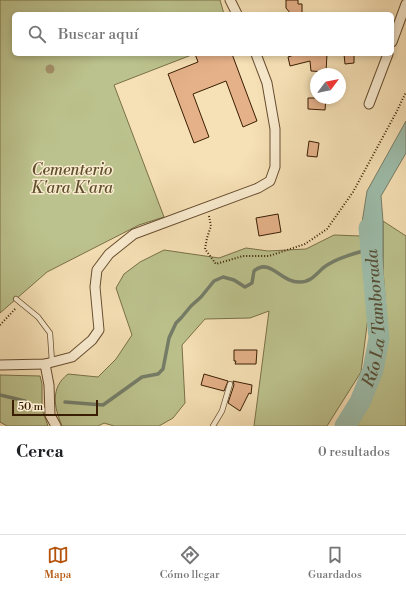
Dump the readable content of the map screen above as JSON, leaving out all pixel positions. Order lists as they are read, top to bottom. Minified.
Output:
{"water":["Río La Tamborada"],"parks":["Cementerio K'ara K'ara"],"scale_bar":"50 m","north":"top right","page":{"search":"Buscar aquí","scale":"50 m","heading":["Cerca","0 resultados"],"nav":["Mapa","Cómo llegar","Guardados"]}}
